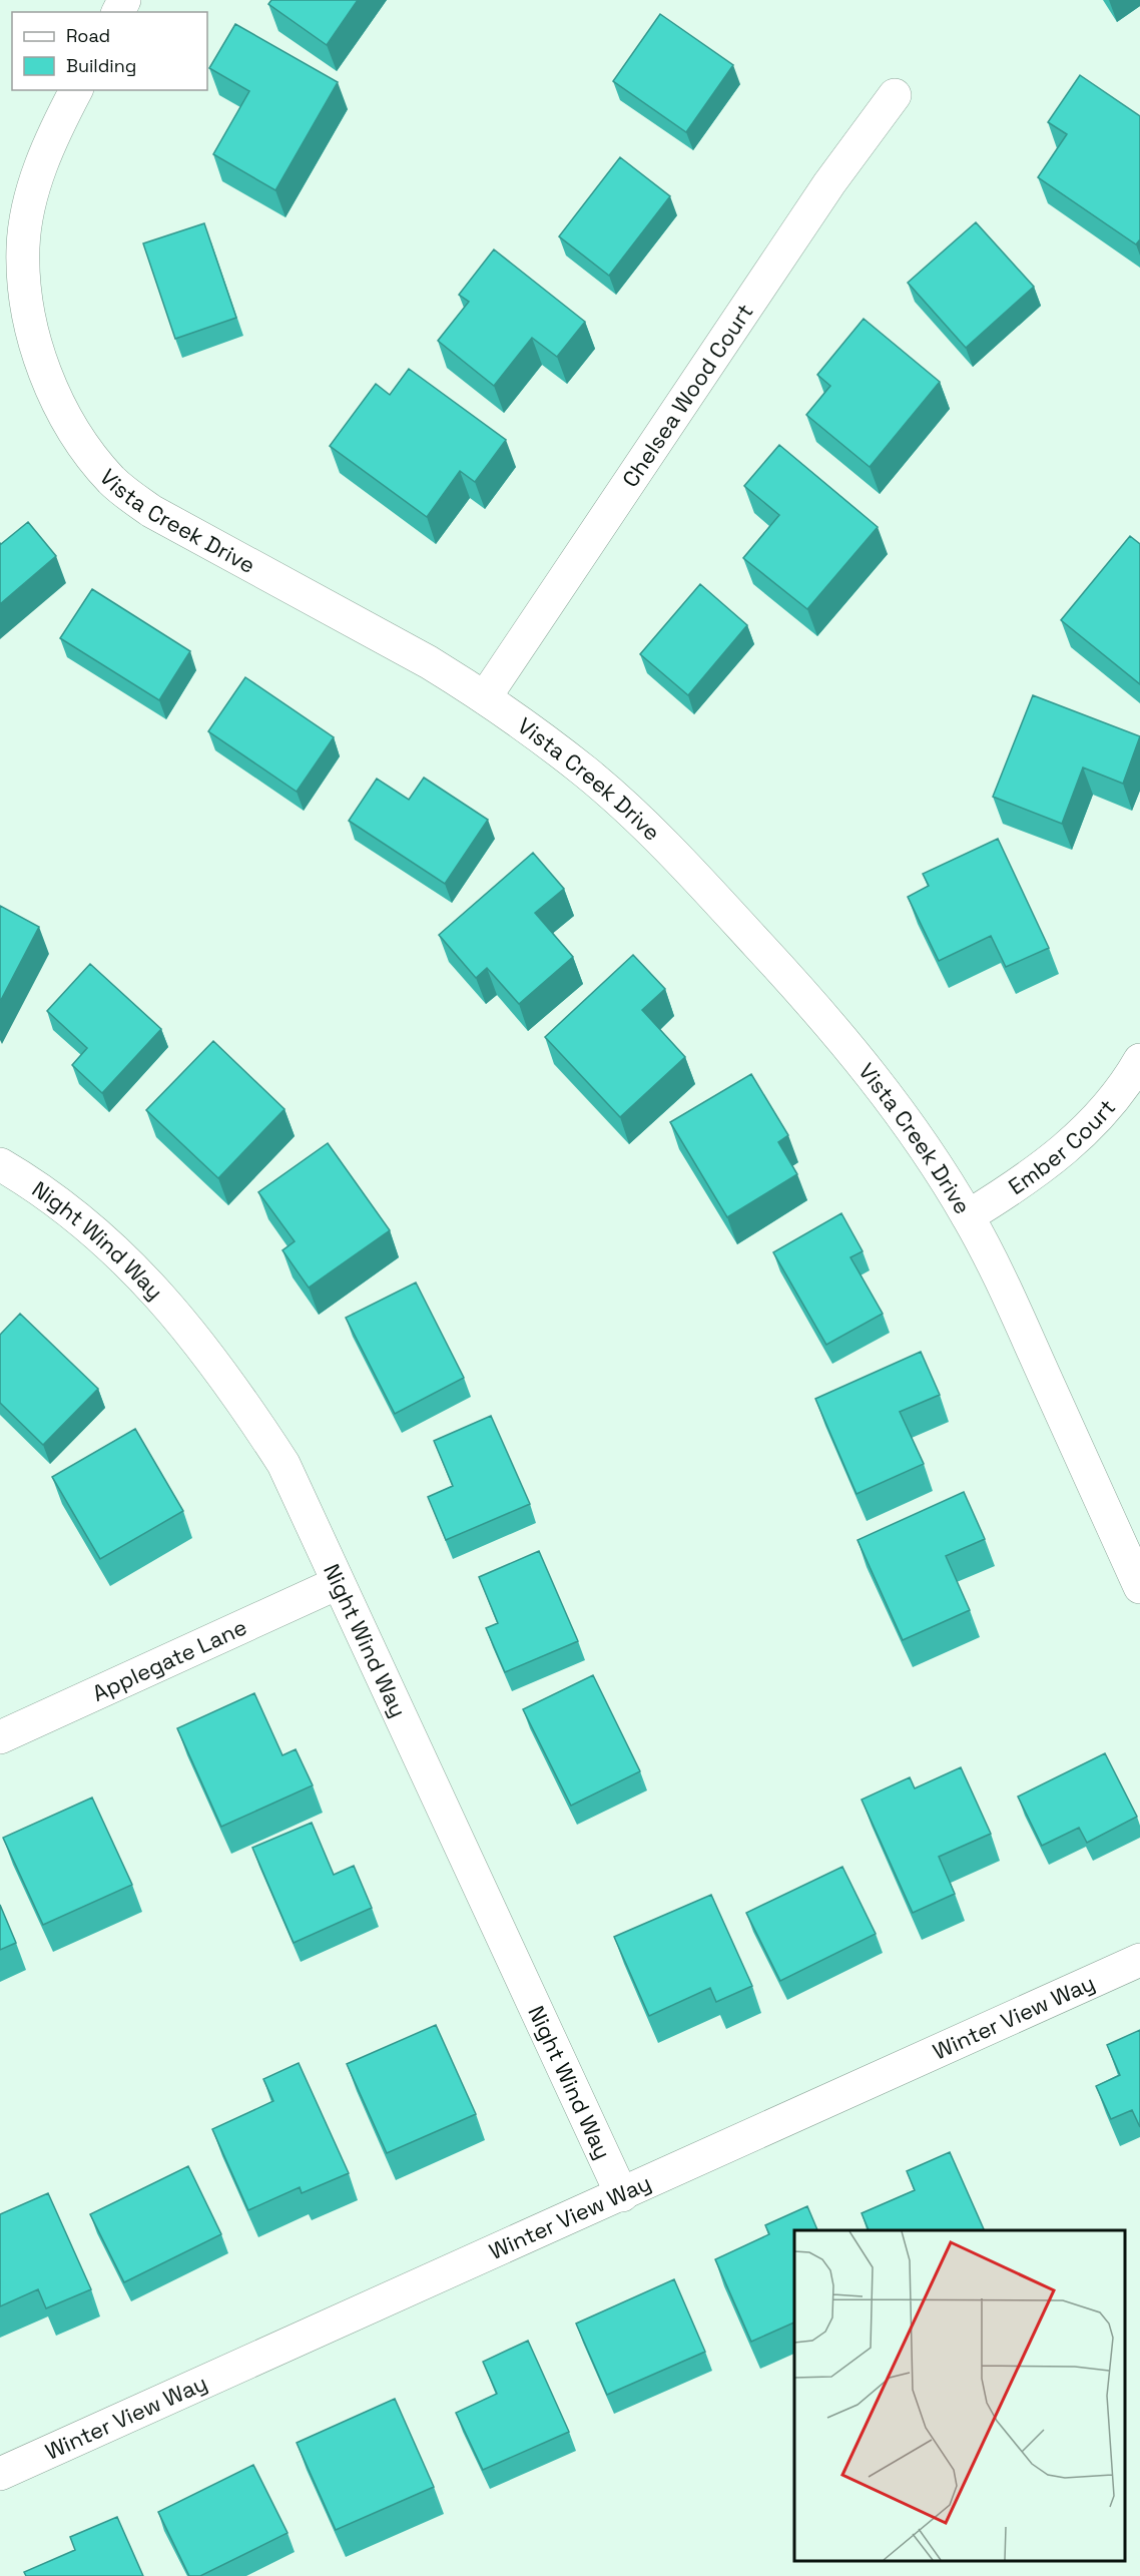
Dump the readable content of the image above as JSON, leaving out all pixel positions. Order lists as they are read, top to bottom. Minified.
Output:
{"streets":{"street":["Chelsea Wood Court","Vista Creek Drive","Ember Court","Night Wind Way","Applegate Lane","Winter View Way"]},"crossings":[["Chelsea Wood Court","Vista Creek Drive"],["Vista Creek Drive","Ember Court"],["Night Wind Way","Applegate Lane"],["Night Wind Way","Winter View Way"]],"legend":["Road","Building"]}
